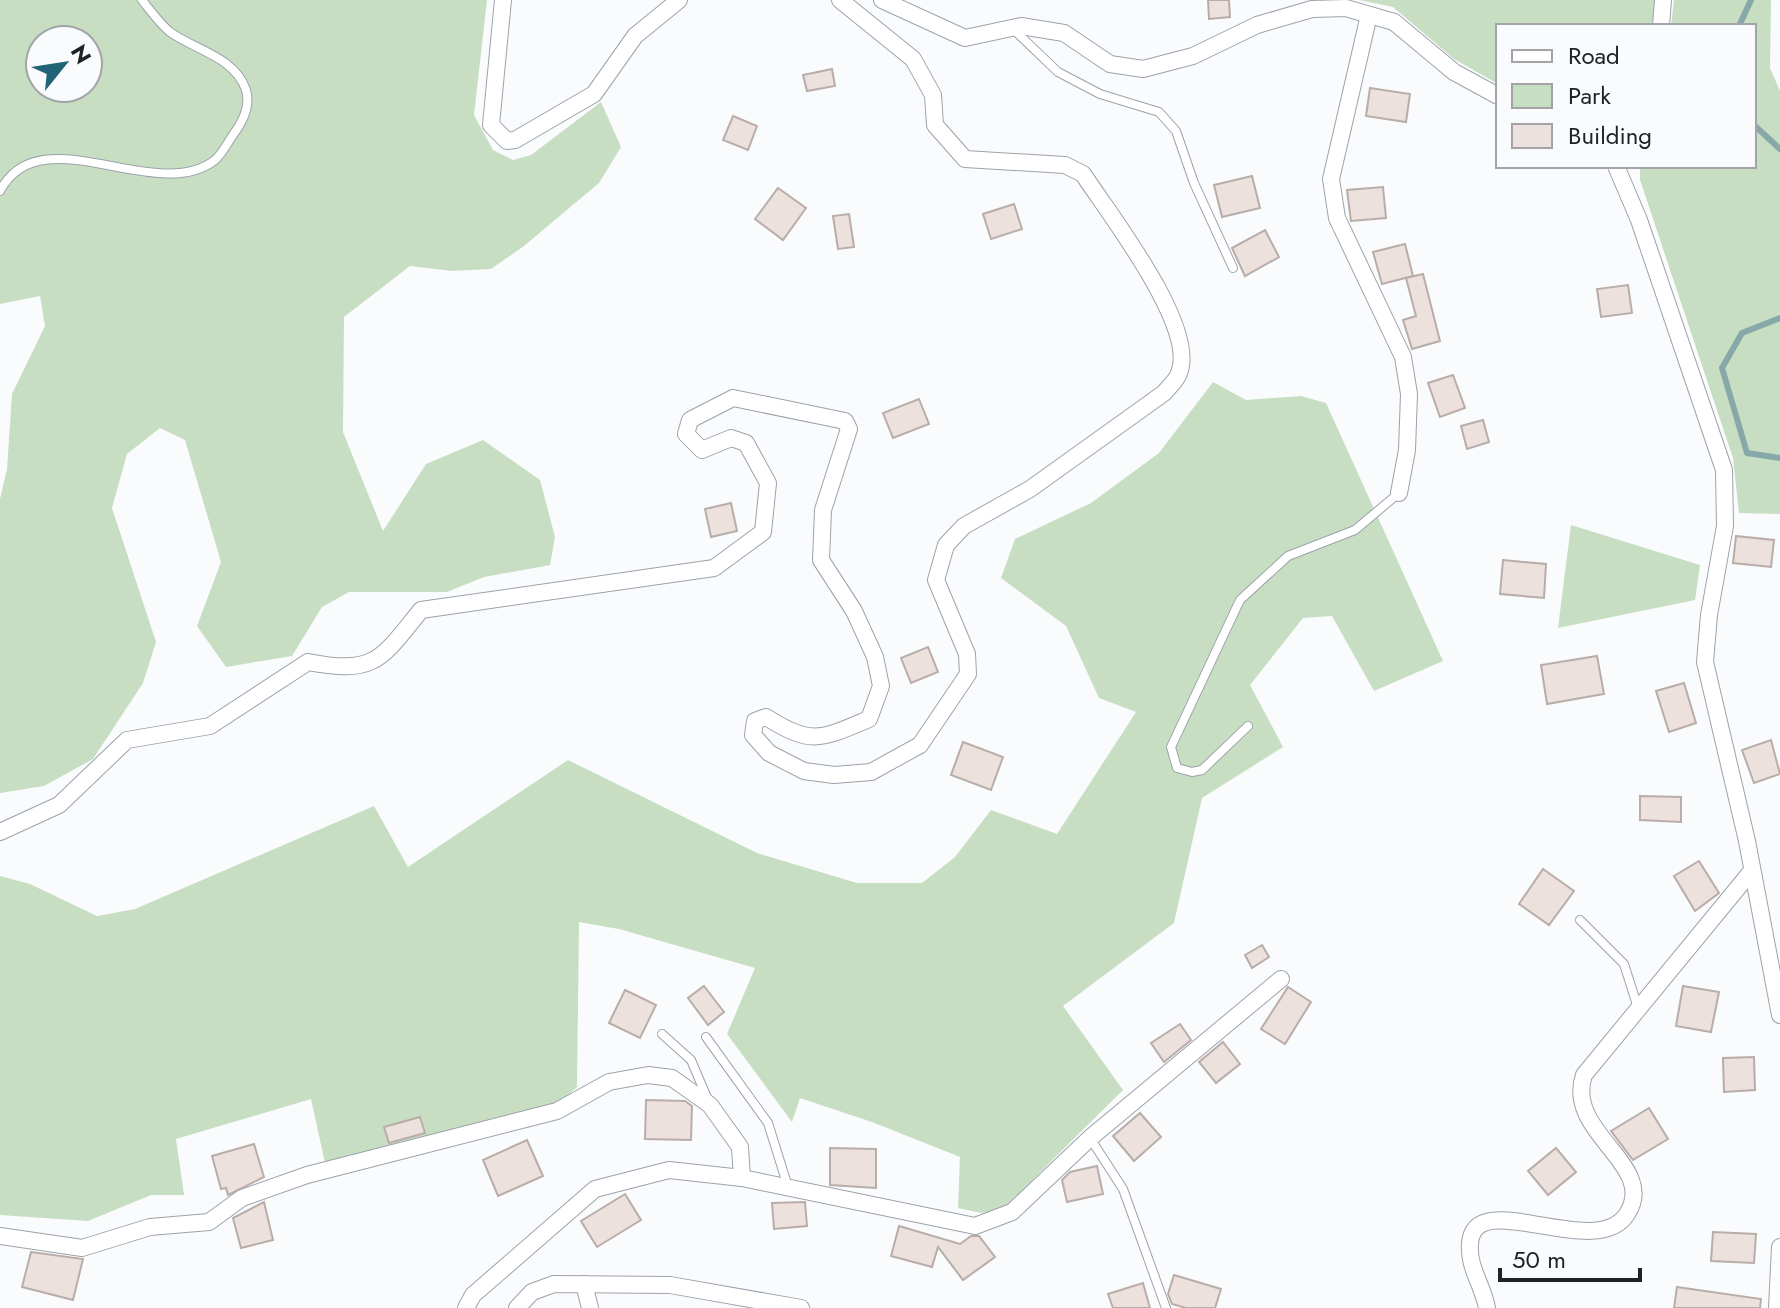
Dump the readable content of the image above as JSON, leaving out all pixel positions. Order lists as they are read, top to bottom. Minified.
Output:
{"legend":["Road","Park","Building"],"scale_bar":"50 m","north":"top right"}
